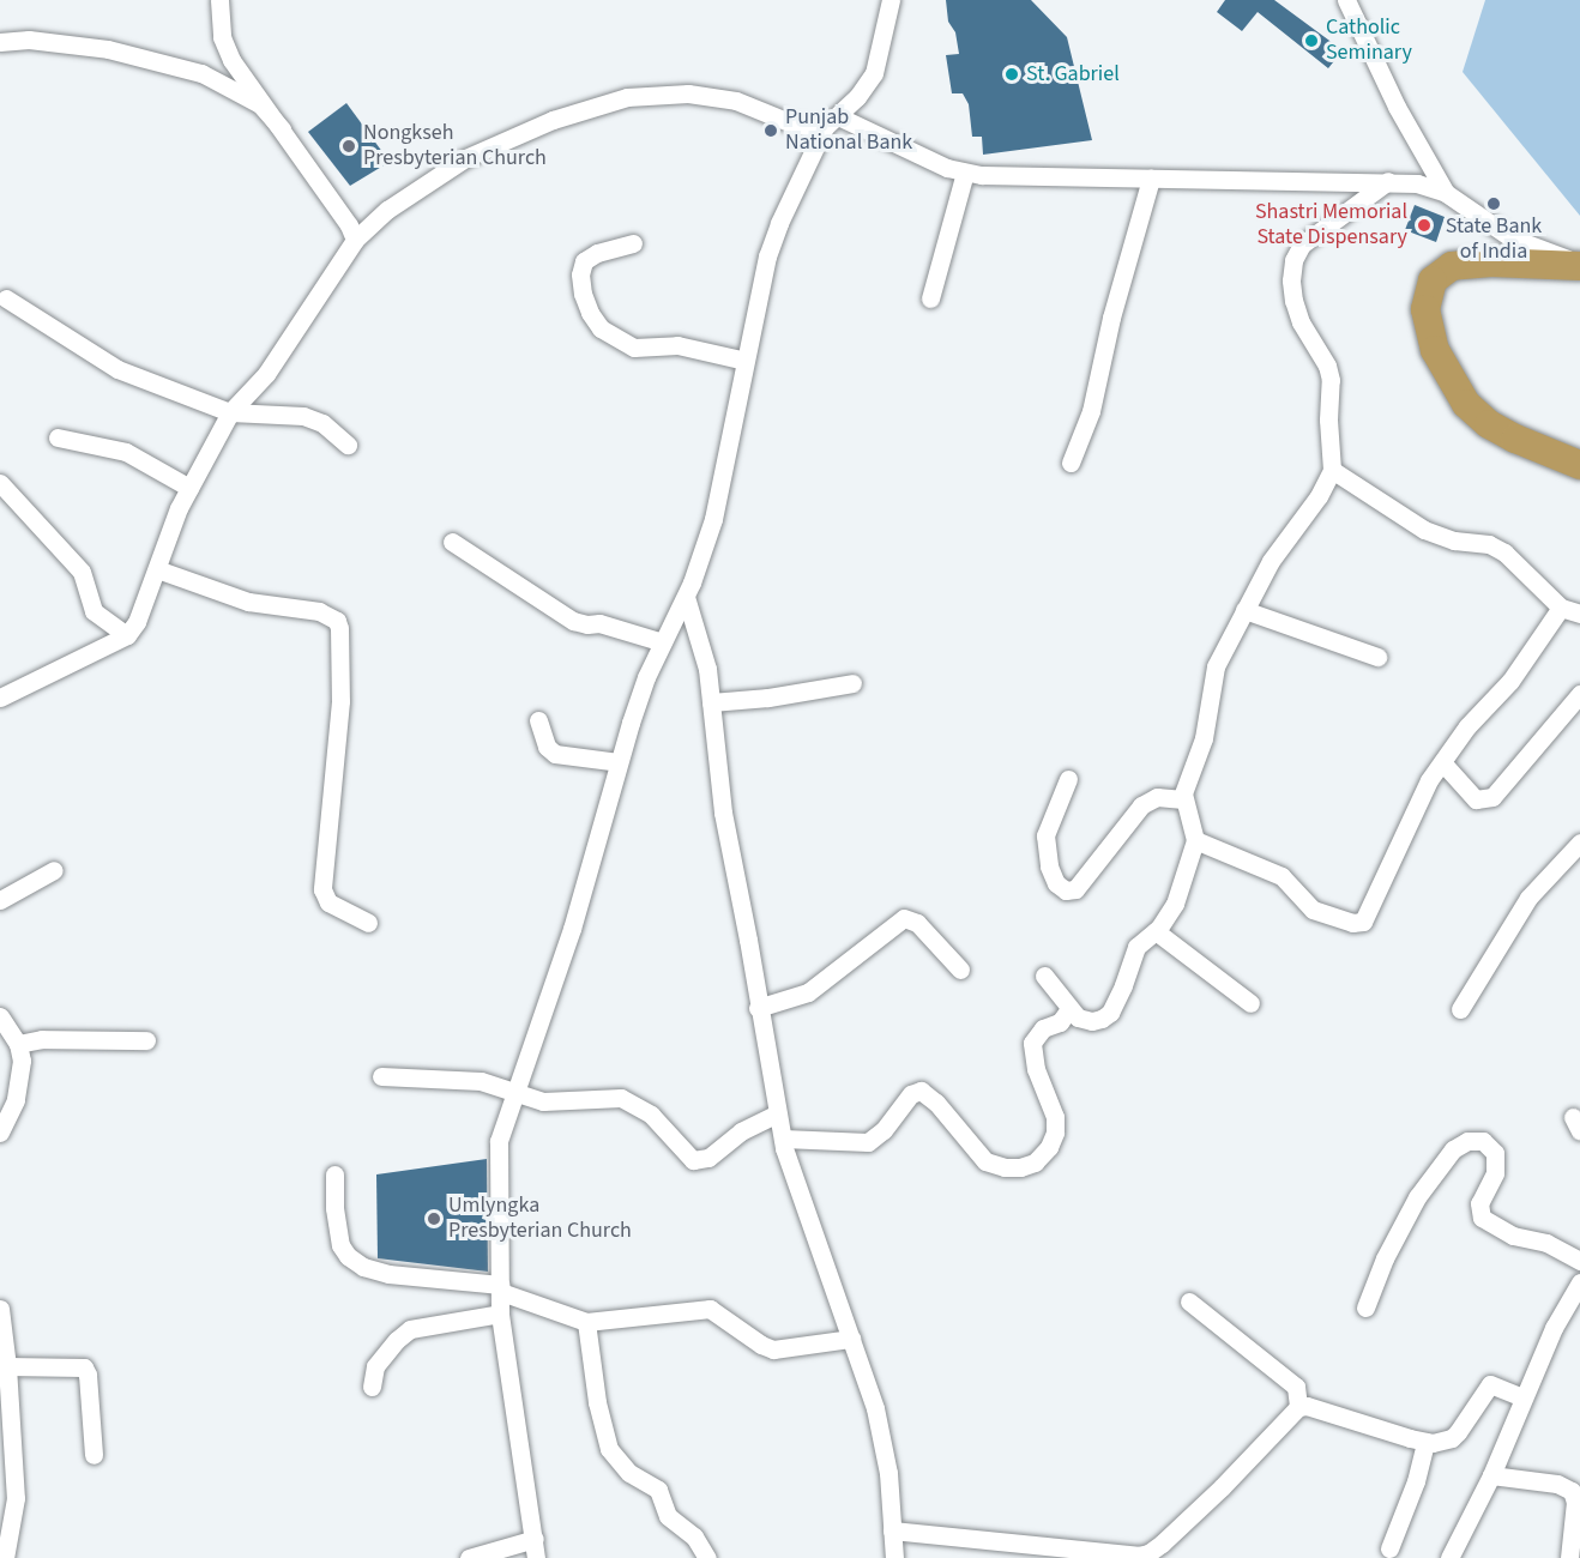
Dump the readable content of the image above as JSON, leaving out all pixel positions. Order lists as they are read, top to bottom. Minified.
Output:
{"places":["Catholic Seminary","St. Gabriel","Punjab National Bank","Nongkseh Presbyterian Church","State Bank of India","Shastri Memorial State Dispensary","Umlyngka Presbyterian Church"]}
